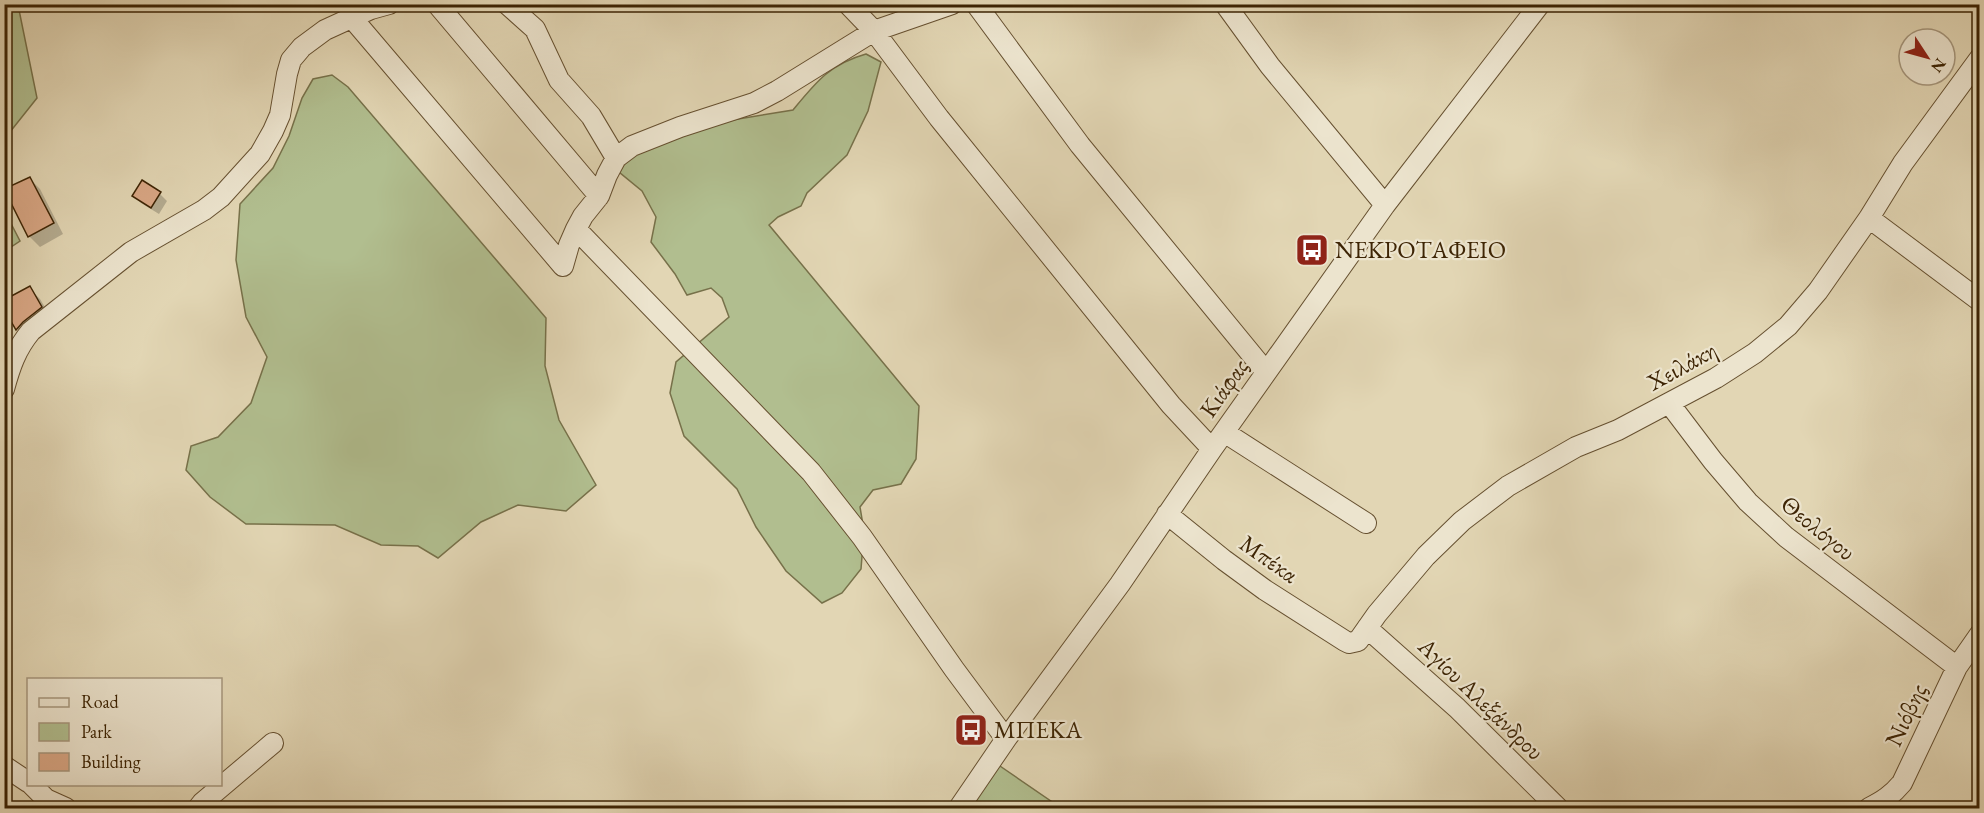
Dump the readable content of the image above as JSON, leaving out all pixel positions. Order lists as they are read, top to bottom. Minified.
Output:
{"streets":{"street":["Χειλάκη","Κιάφας","Θεολόγου","Μπέκα","Αγίου Αλεξάνδρου","Νιόβης"]},"crossings":[["Χειλάκη","Θεολόγου"],["Χειλάκη","Μπέκα"],["Χειλάκη","Αγίου Αλεξάνδρου"],["Κιάφας","Μπέκα"],["Θεολόγου","Νιόβης"]],"places":{"bus stop":["ΝΕΚΡΟΤΑΦΕΙΟ","ΜΠΕΚΑ"]},"legend":["Road","Park","Building"],"north":"bottom right"}
